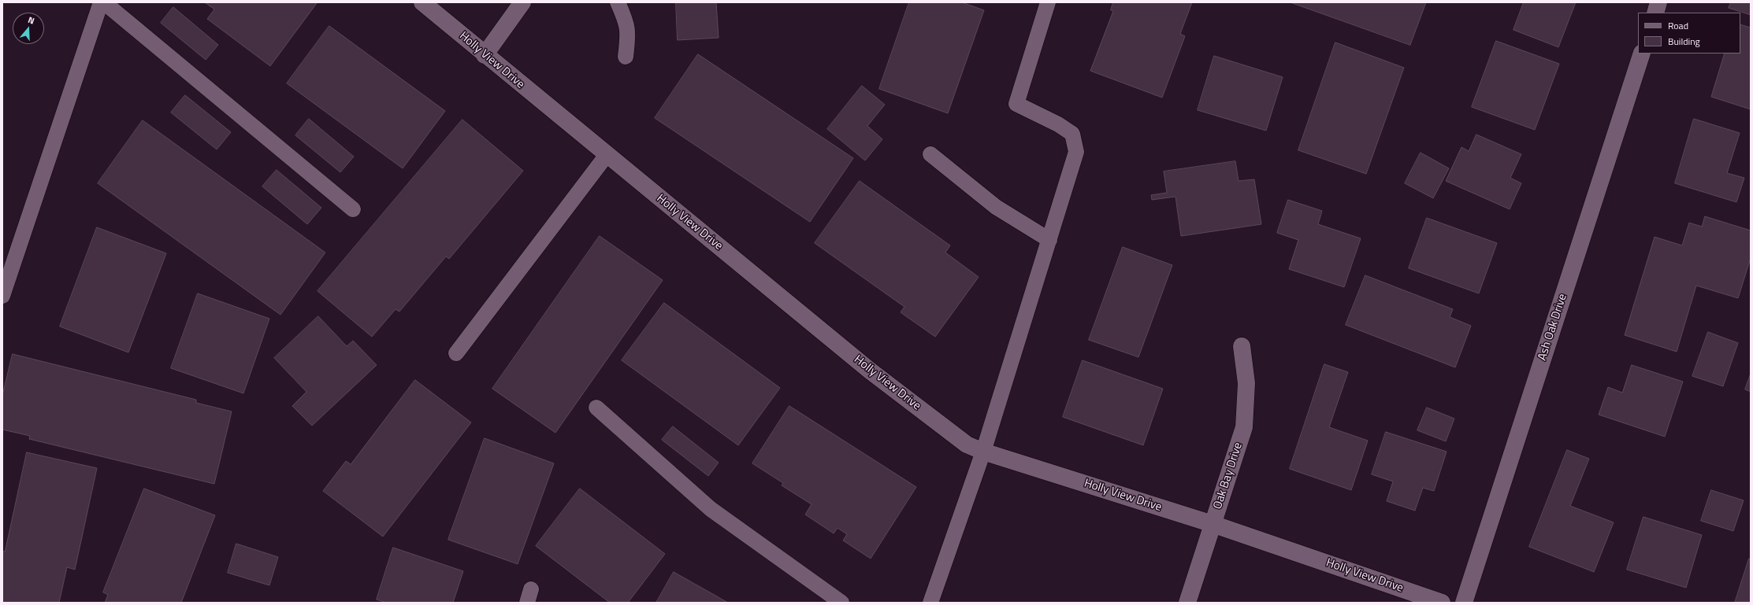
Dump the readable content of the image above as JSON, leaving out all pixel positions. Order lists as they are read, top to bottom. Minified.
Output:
{"streets":{"street":["Holly View Drive","Ash Oak Drive","Oak Bay Drive"]},"crossings":[["Holly View Drive","Oak Bay Drive"]],"legend":["Road","Building"],"north":"top"}
